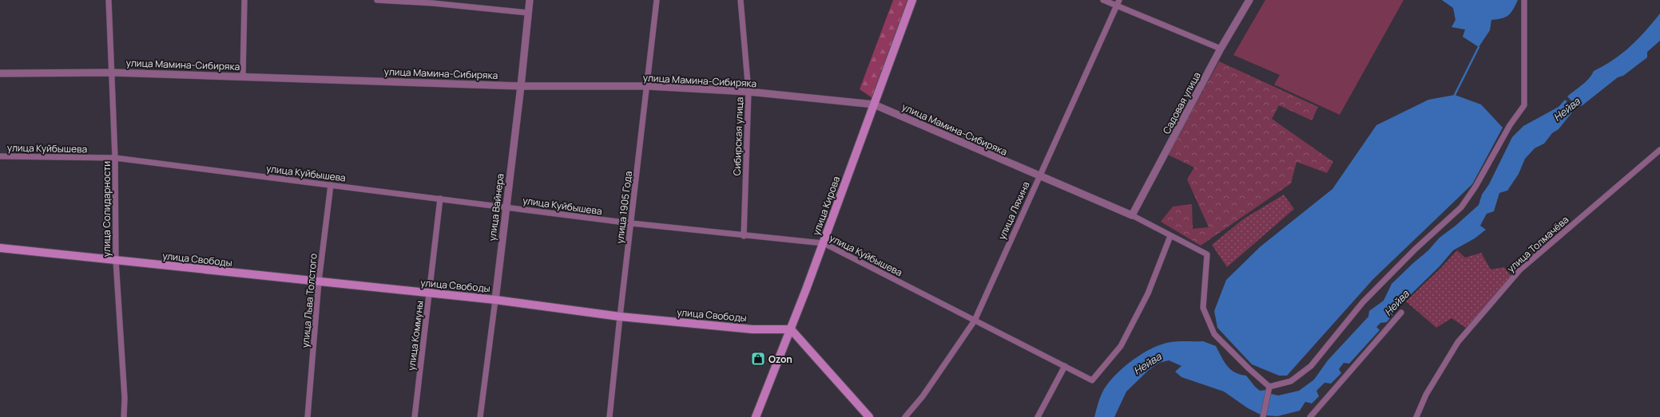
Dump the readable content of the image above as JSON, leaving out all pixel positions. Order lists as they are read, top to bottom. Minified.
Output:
{"streets":{"main road":["улица Кирова","улица Свободы"],"street":["улица Мамина-Сибиряка","Садовая улица","Сибирская улица","улица Куйбышева","улица Вайнера","улица 1905 Года","улица Солидарности","улица Ляхина","улица Толмачёва","улица Льва Толстого","улица Коммуны"]},"crossings":[["улица Мамина-Сибиряка","Садовая улица"],["улица Мамина-Сибиряка","Сибирская улица"],["улица Мамина-Сибиряка","улица Куйбышева"],["улица Мамина-Сибиряка","улица Кирова"],["улица Мамина-Сибиряка","улица Вайнера"],["улица Мамина-Сибиряка","улица 1905 Года"],["улица Мамина-Сибиряка","улица Солидарности"],["улица Мамина-Сибиряка","улица Ляхина"],["Сибирская улица","улица Куйбышева"],["улица Куйбышева","улица Кирова"],["улица Куйбышева","улица Вайнера"],["улица Куйбышева","улица 1905 Года"],["улица Куйбышева","улица Солидарности"],["улица Куйбышева","улица Ляхина"],["улица Куйбышева","улица Льва Толстого"],["улица Куйбышева","улица Коммуны"],["улица Кирова","улица Свободы"],["улица Вайнера","улица Свободы"],["улица 1905 Года","улица Свободы"],["улица Солидарности","улица Свободы"],["улица Свободы","улица Льва Толстого"],["улица Свободы","улица Коммуны"]],"water":["Нейва"],"places":{"shop":["Ozon"]}}
